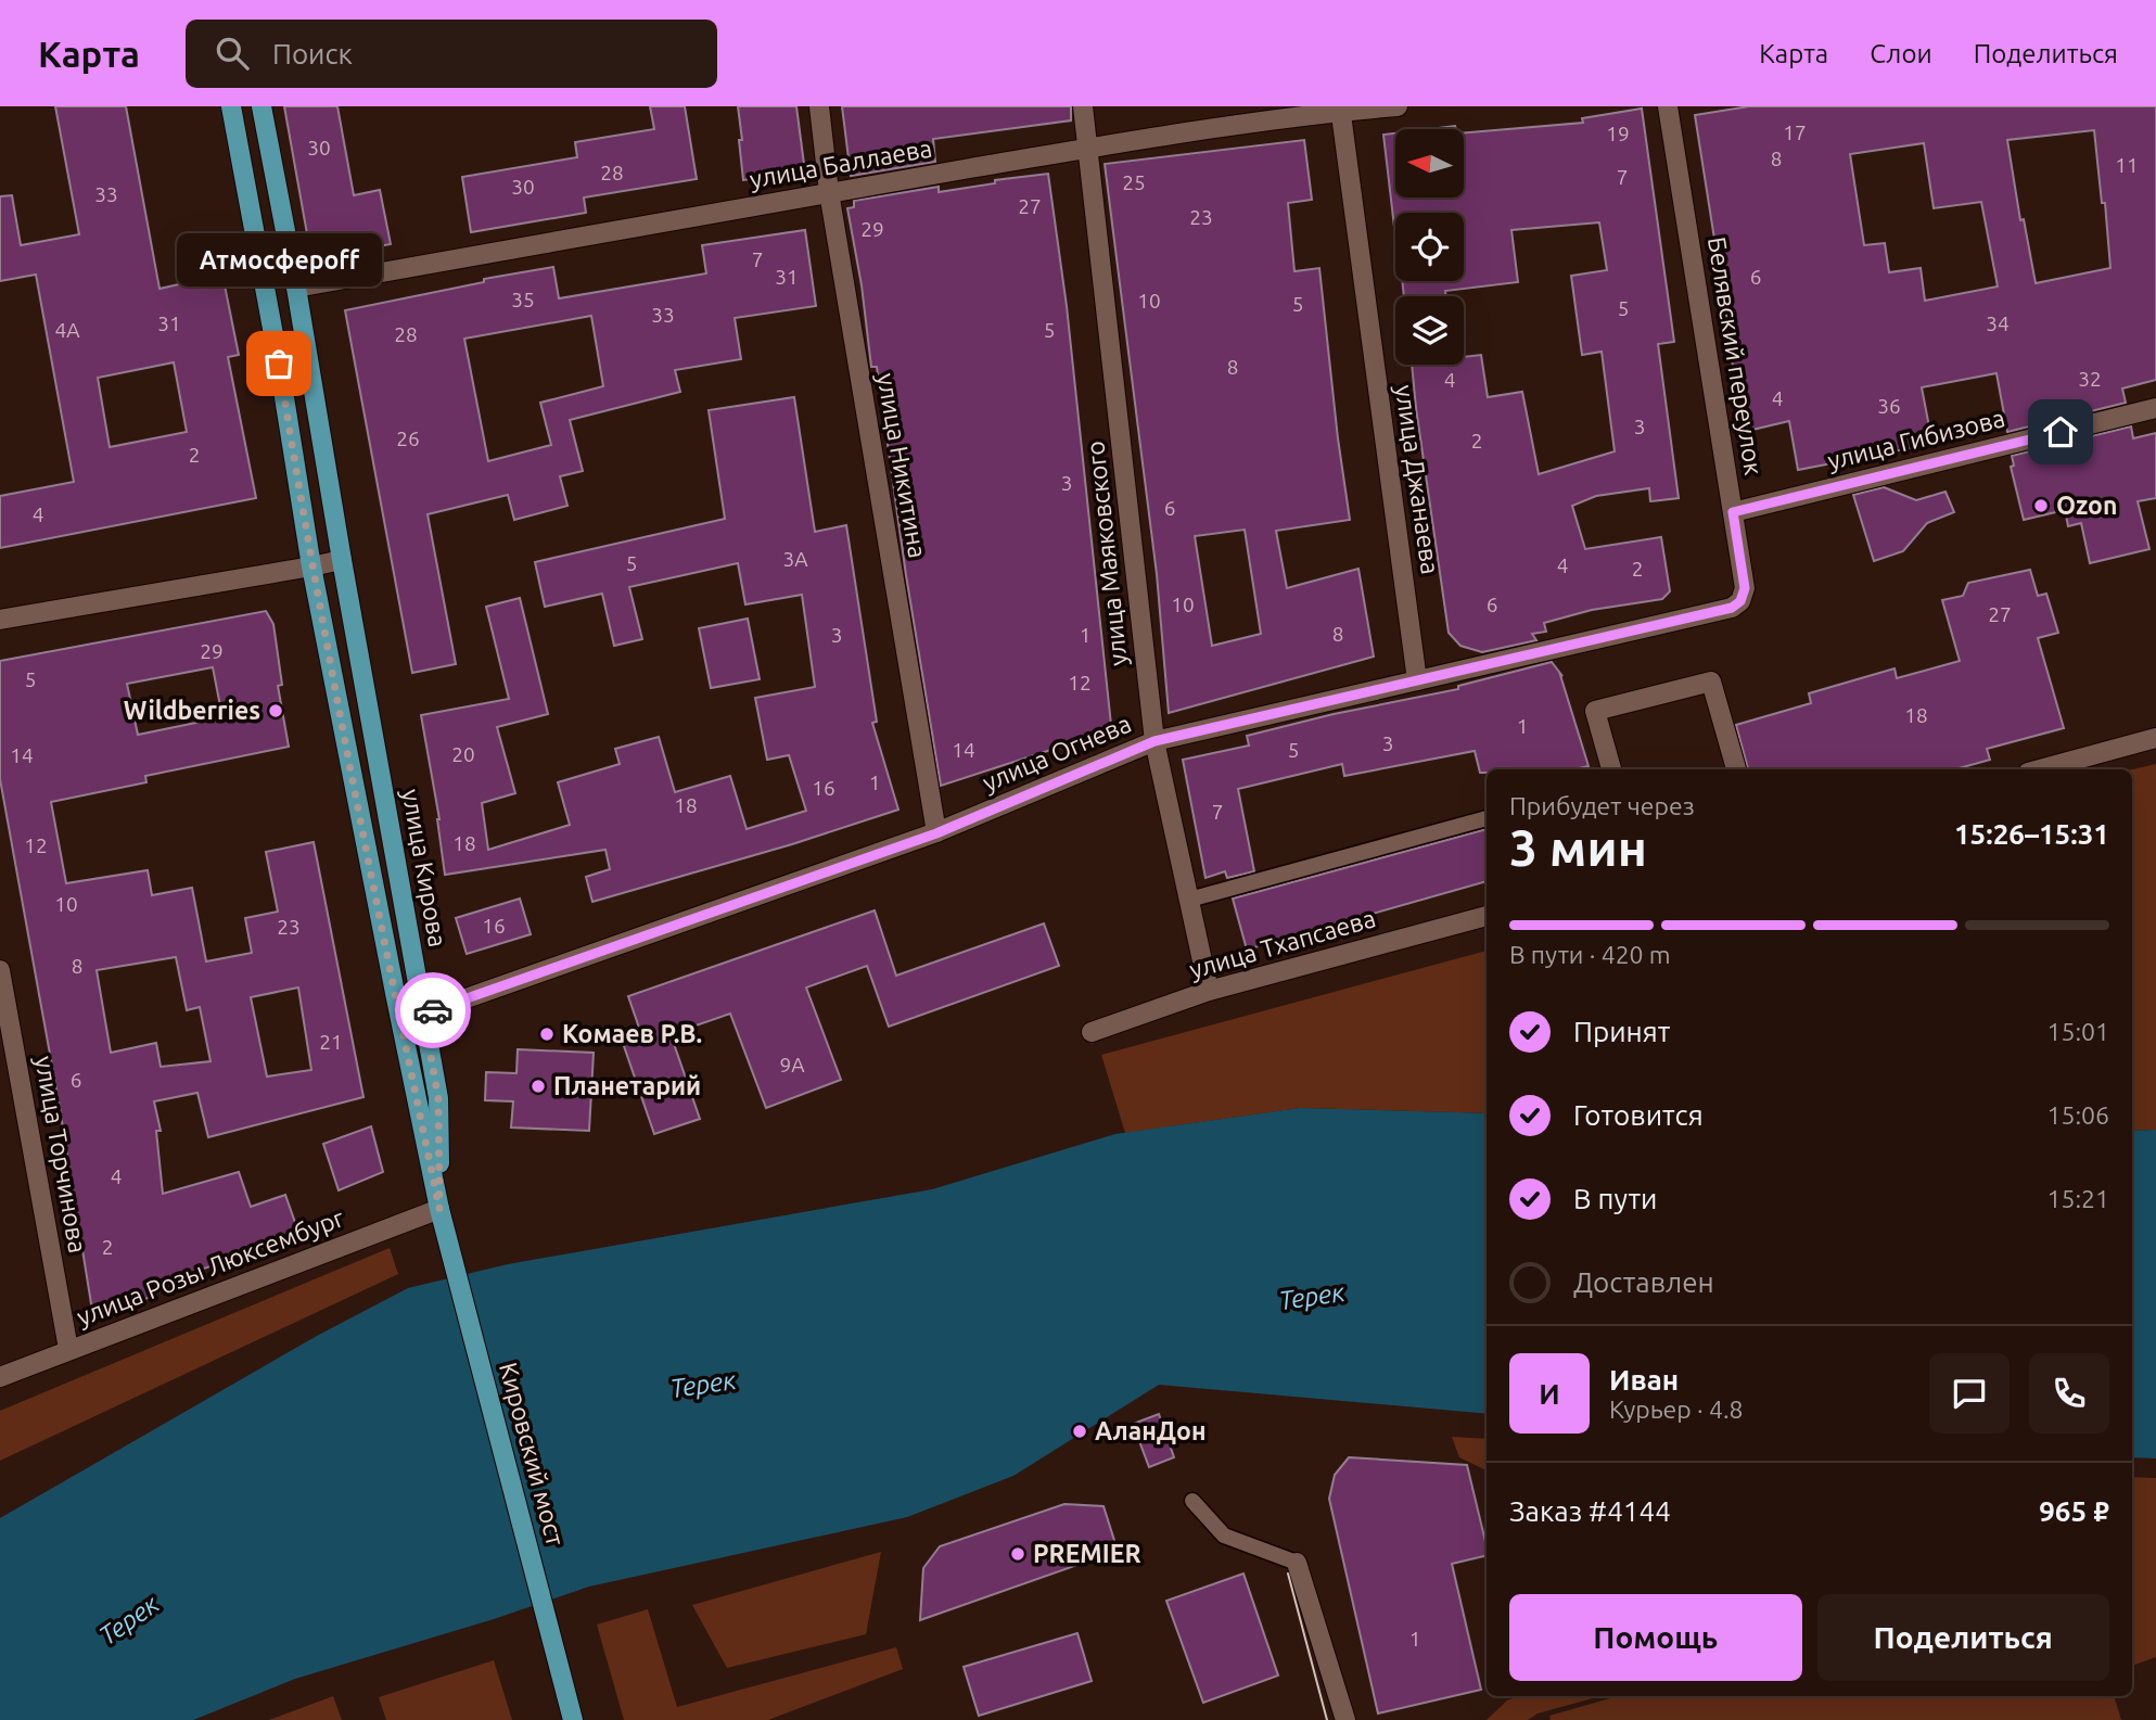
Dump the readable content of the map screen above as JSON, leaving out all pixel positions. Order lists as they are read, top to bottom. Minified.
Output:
{"streets":{"main road":["улица Кирова","Кировский мост"],"street":["улица Баллаева","Белявский переулок","улица Гибизова","улица Никитина","улица Джанаева","улица Маяковского","улица Огнева","улица Тхапсаева","улица Торчинова","улица Розы Люксембург"]},"crossings":[["улица Баллаева","улица Никитина"],["улица Баллаева","улица Джанаева"],["улица Баллаева","улица Маяковского"],["улица Баллаева","улица Кирова"],["Белявский переулок","улица Гибизова"],["Белявский переулок","улица Огнева"],["улица Никитина","улица Огнева"],["улица Джанаева","улица Огнева"],["улица Маяковского","улица Огнева"],["улица Маяковского","улица Тхапсаева"],["улица Огнева","улица Кирова"],["улица Кирова","улица Розы Люксембург"],["улица Кирова","Кировский мост"],["улица Торчинова","улица Розы Люксембург"],["улица Розы Люксембург","Кировский мост"]],"water":["Терек"],"places":["Атмосферoff","Ozon","Wildberries","Комаев Р.В.","Планетарий","АланДон","PREMIER"],"house_numbers":["17","19","30","8","11","28","7","25","30","33","27","23","29","7","31","6","35","10","5","5","33","31","34","4А","5","28","8","32","4","4","36","3","26","2","2","3","6","4","3А","5","4","2","10","6","27","8","3","1","29","5","12","18","1","3","14","5","20","14","1","16","18","7","18","12","10","16","23","8","21","9А","6","4","2","1"],"north":"left","page":{"header":"Карта","search":"Поиск","nav":["Карта","Слои","Поделиться"],"bubble":"Атмосферoff","heading":["3 мин","Прибудет через","15:26–15:31"],"panel":["Иван","Курьер · 4.8","Заказ #4144","965 ₽"],"bar":"В пути · 420 m","list":[["Принят","15:01"],["Готовится","15:06"],["В пути","15:21"],"Доставлен"],"round":"И","buttons":["Помощь","Поделиться"]}}
